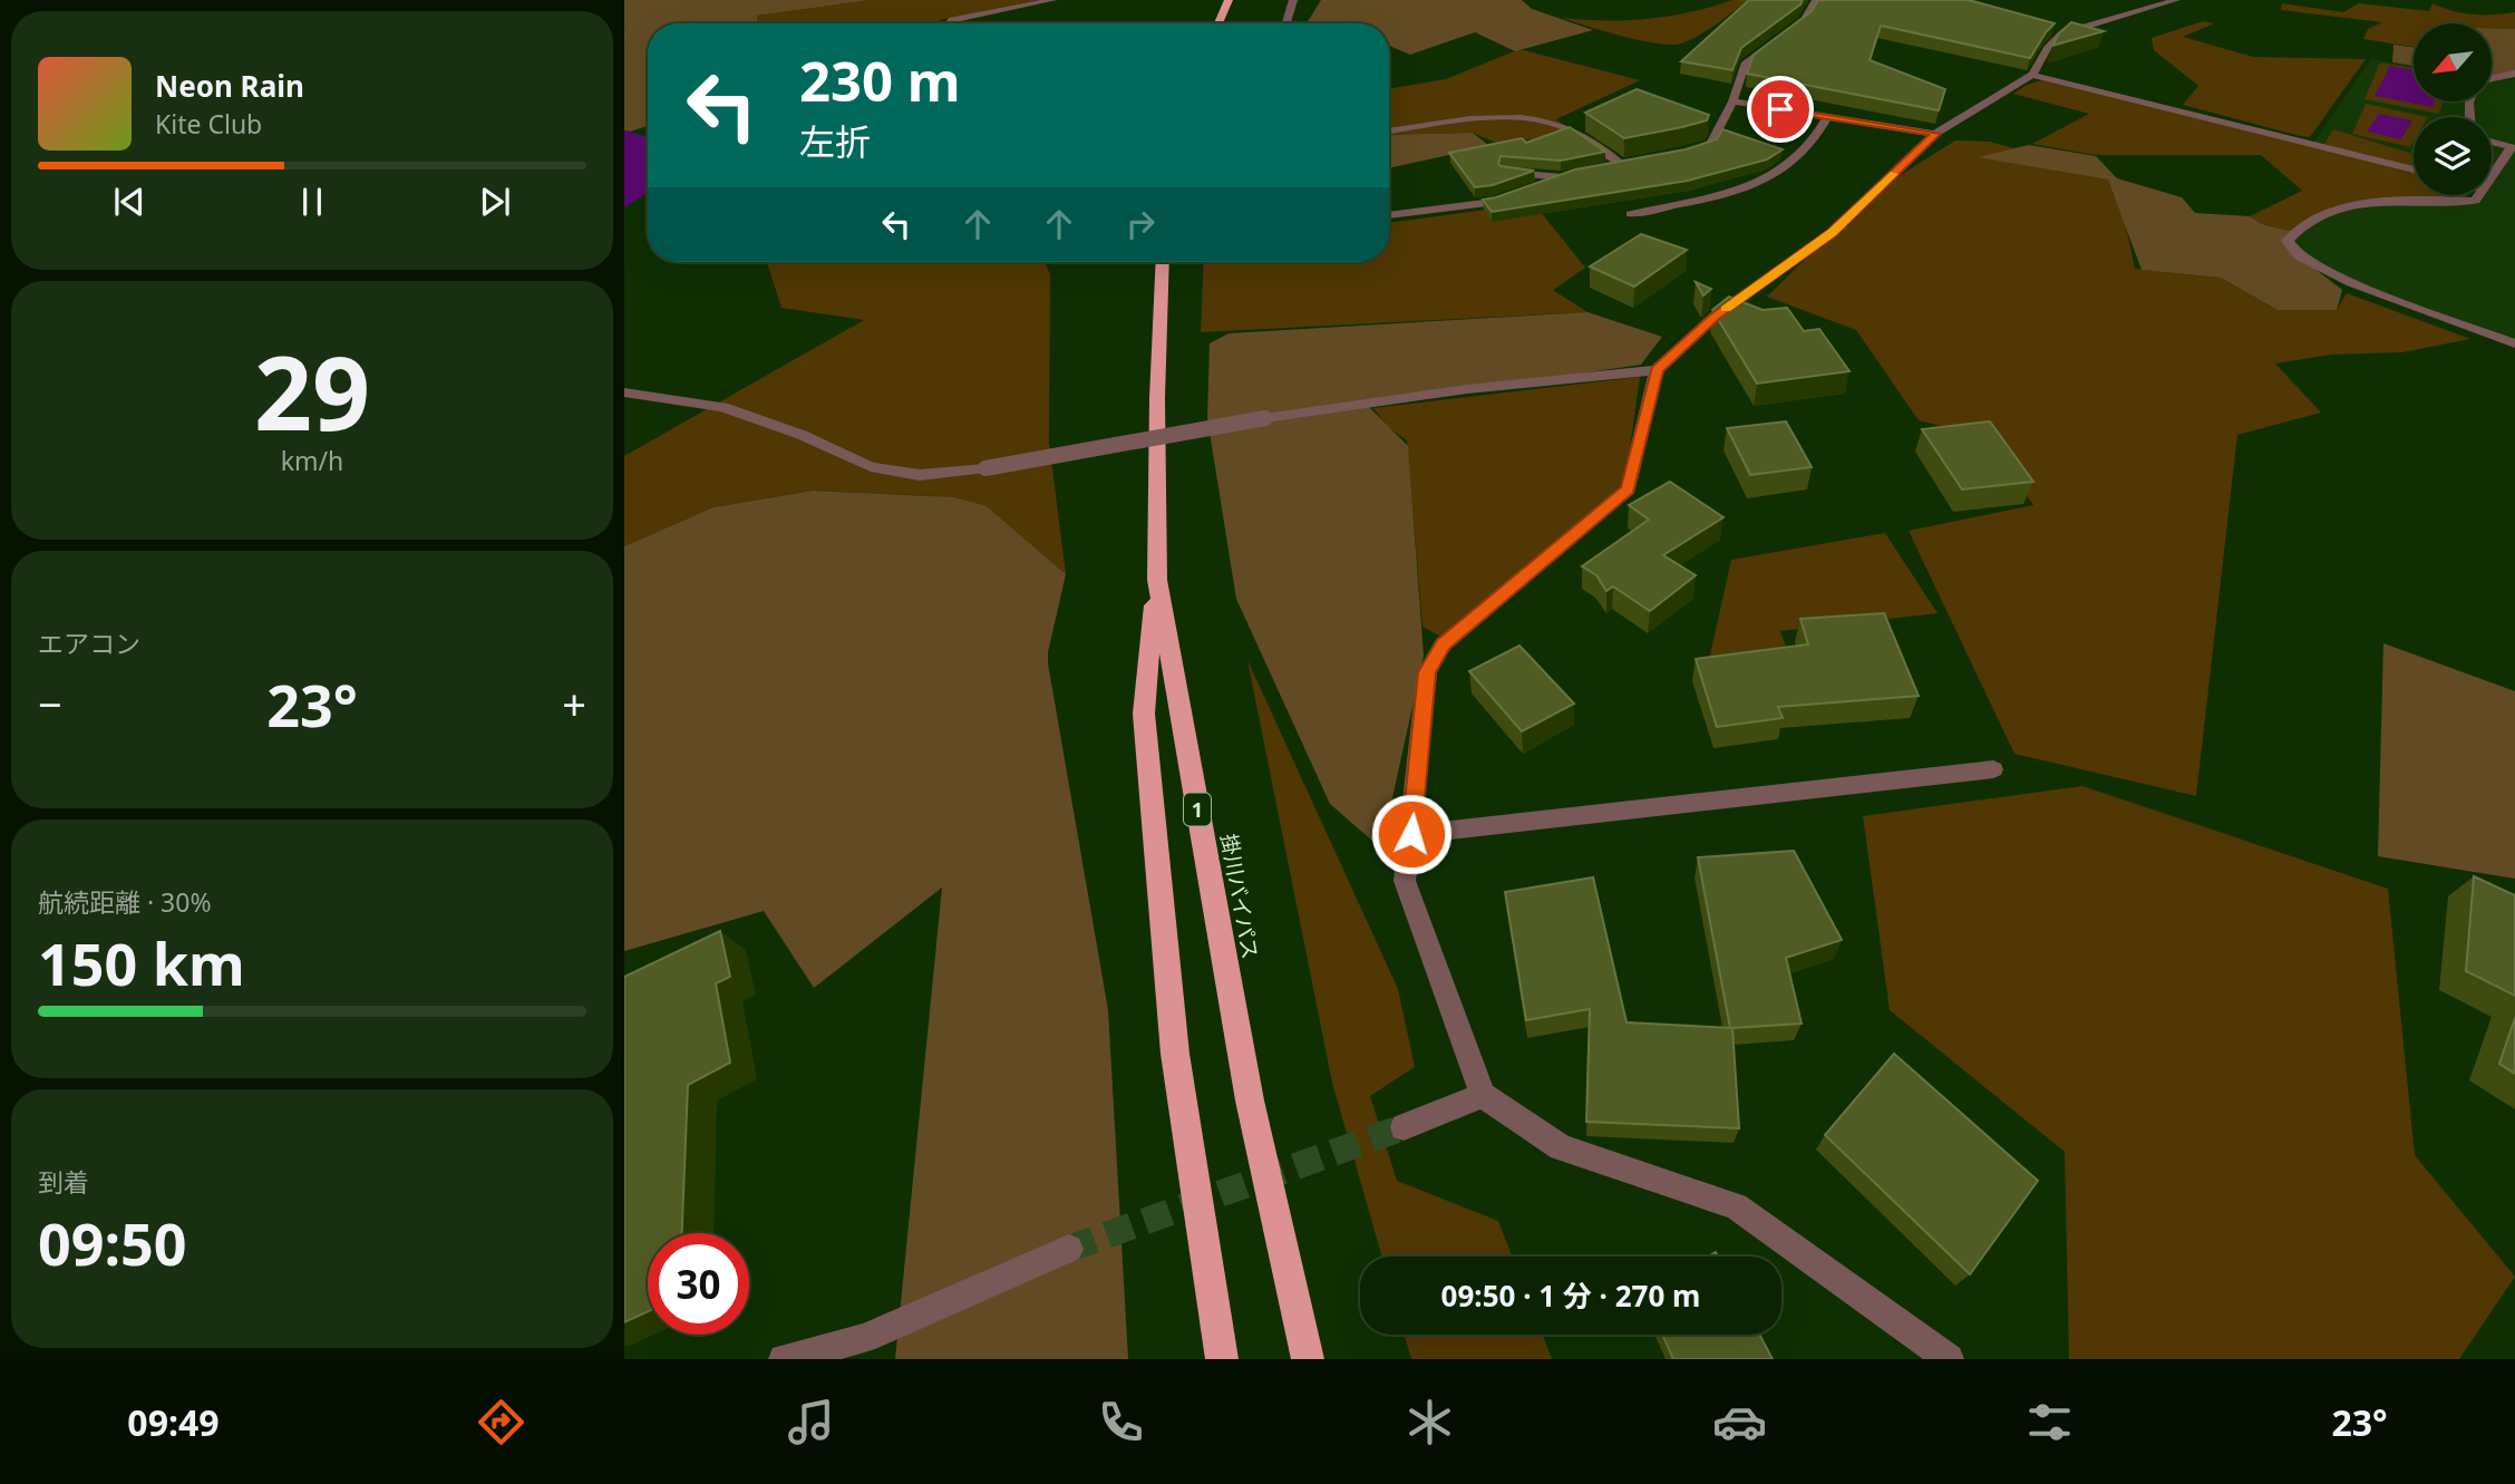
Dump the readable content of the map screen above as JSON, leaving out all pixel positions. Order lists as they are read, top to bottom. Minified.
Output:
{"streets":{"highway":["1","掛川バイパス"]},"north":"bottom left","page":{"turn":["230 m","左折"],"song":["Neon Rain","Kite Club"],"tile":[["29","km/h"],"エアコン",["航続距離 · 30%","150 km"],["到着","09:50"]],"heat":["−","23°","+"],"limit":"30","trip":"09:50 · 1 分 · 270 m","tabs":["09:49","23°"]}}
